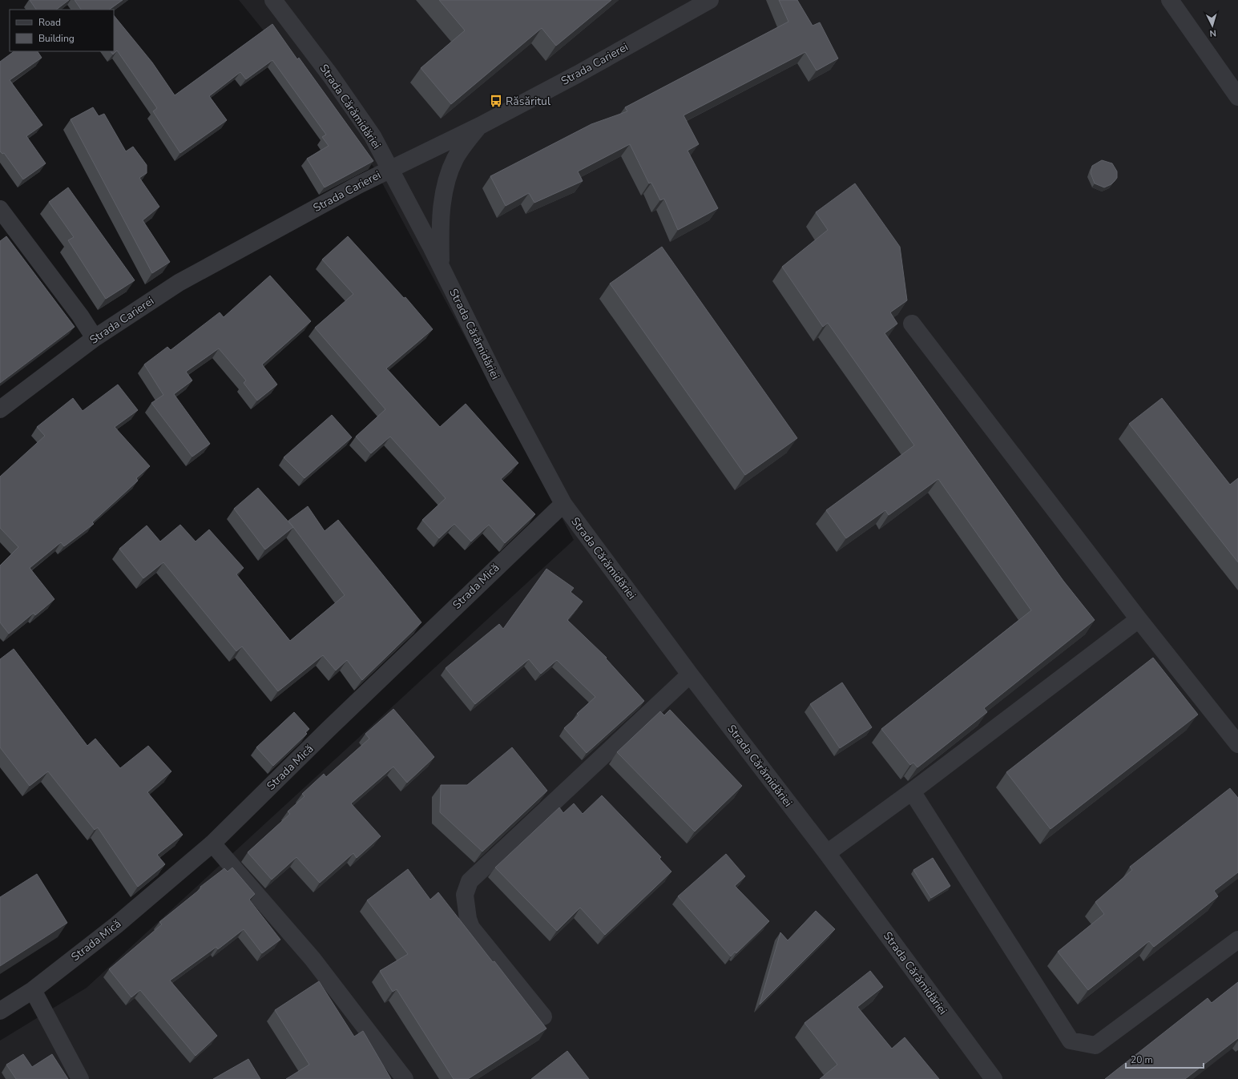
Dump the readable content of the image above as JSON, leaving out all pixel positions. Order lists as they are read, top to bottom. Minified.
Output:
{"streets":{"street":["Strada Carierei","Strada Cărămidăriei","Strada Mică"]},"crossings":[["Strada Carierei","Strada Cărămidăriei"],["Strada Cărămidăriei","Strada Mică"]],"places":{"bus stop":["Răsăritul"]},"legend":["Road","Building"],"scale_bar":"20 m","north":"bottom"}
